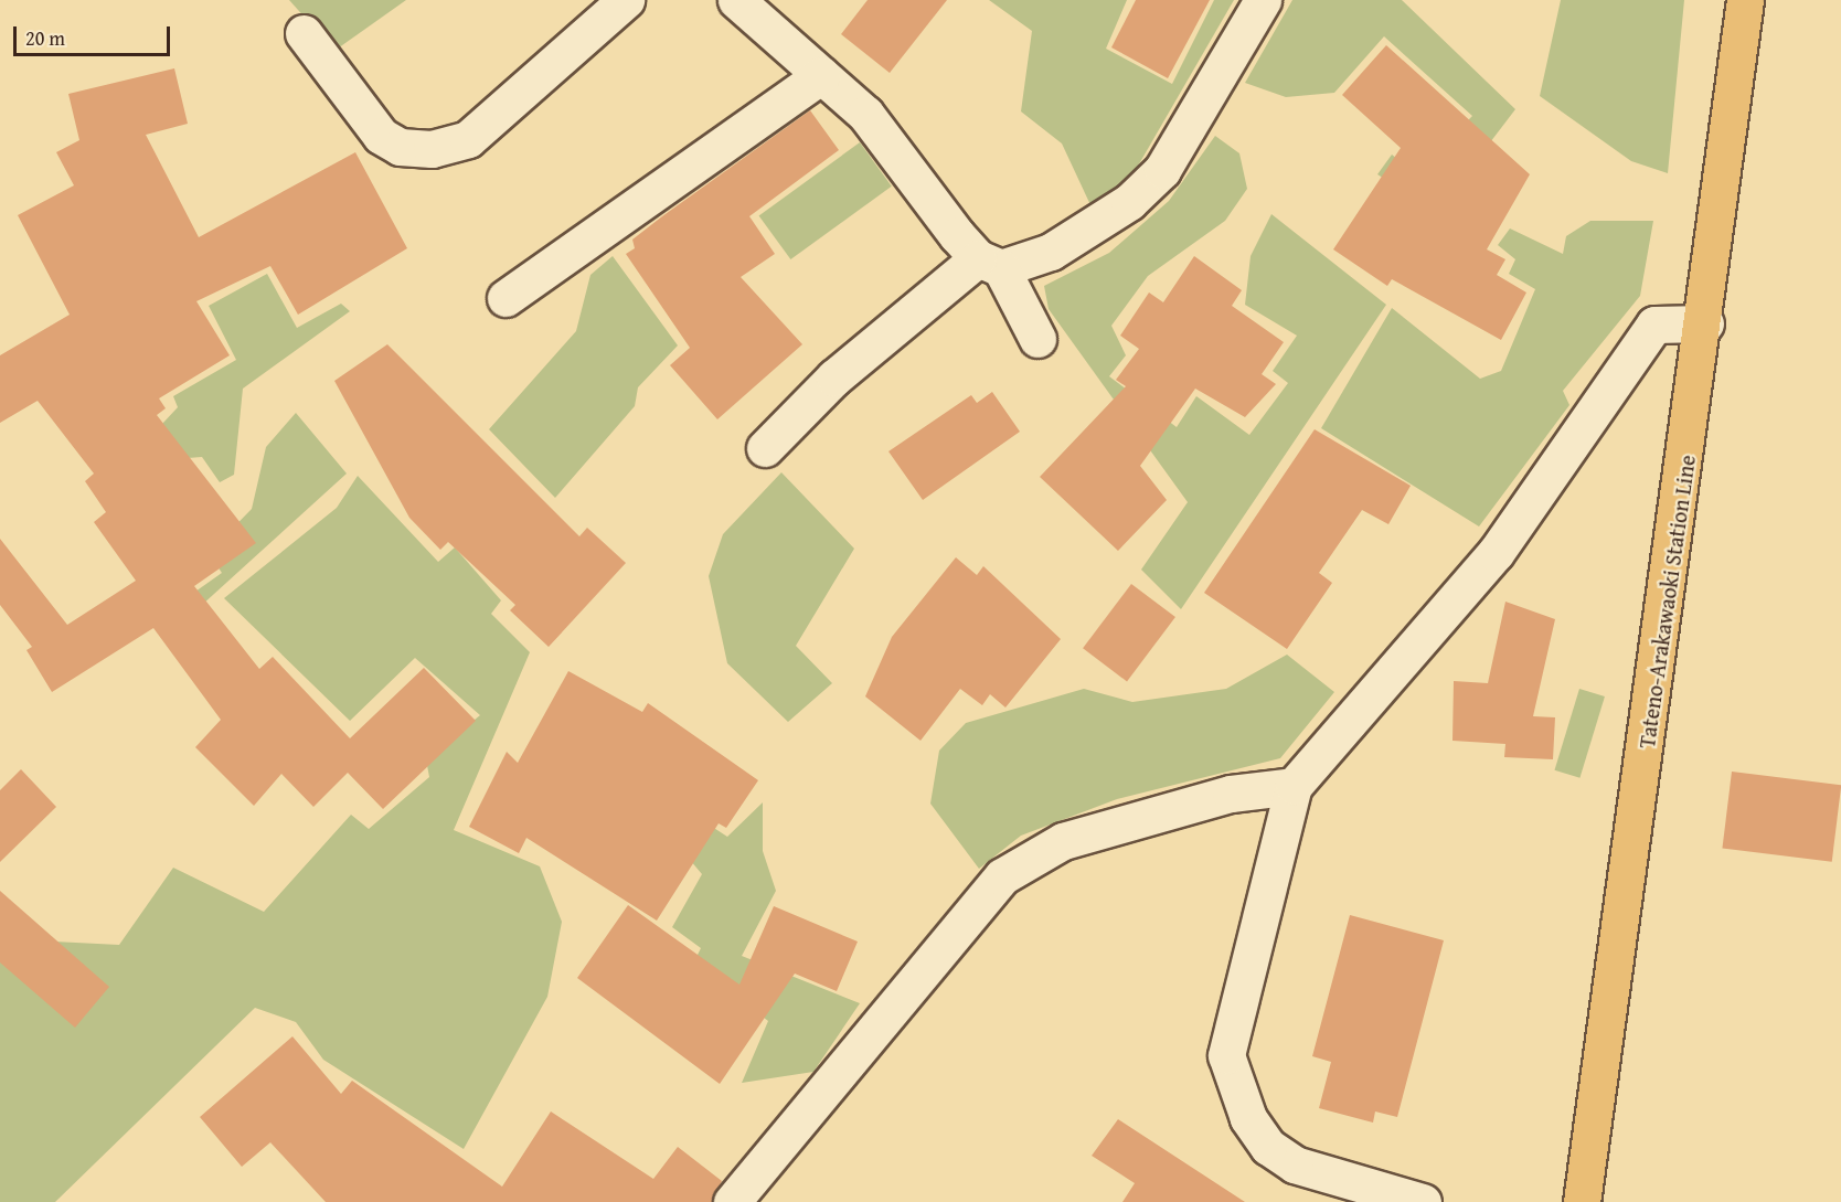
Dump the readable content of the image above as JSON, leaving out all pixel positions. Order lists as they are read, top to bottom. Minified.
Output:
{"streets":{"main road":["Tateno-Arakawaoki Station Line"]},"scale_bar":"20 m"}
